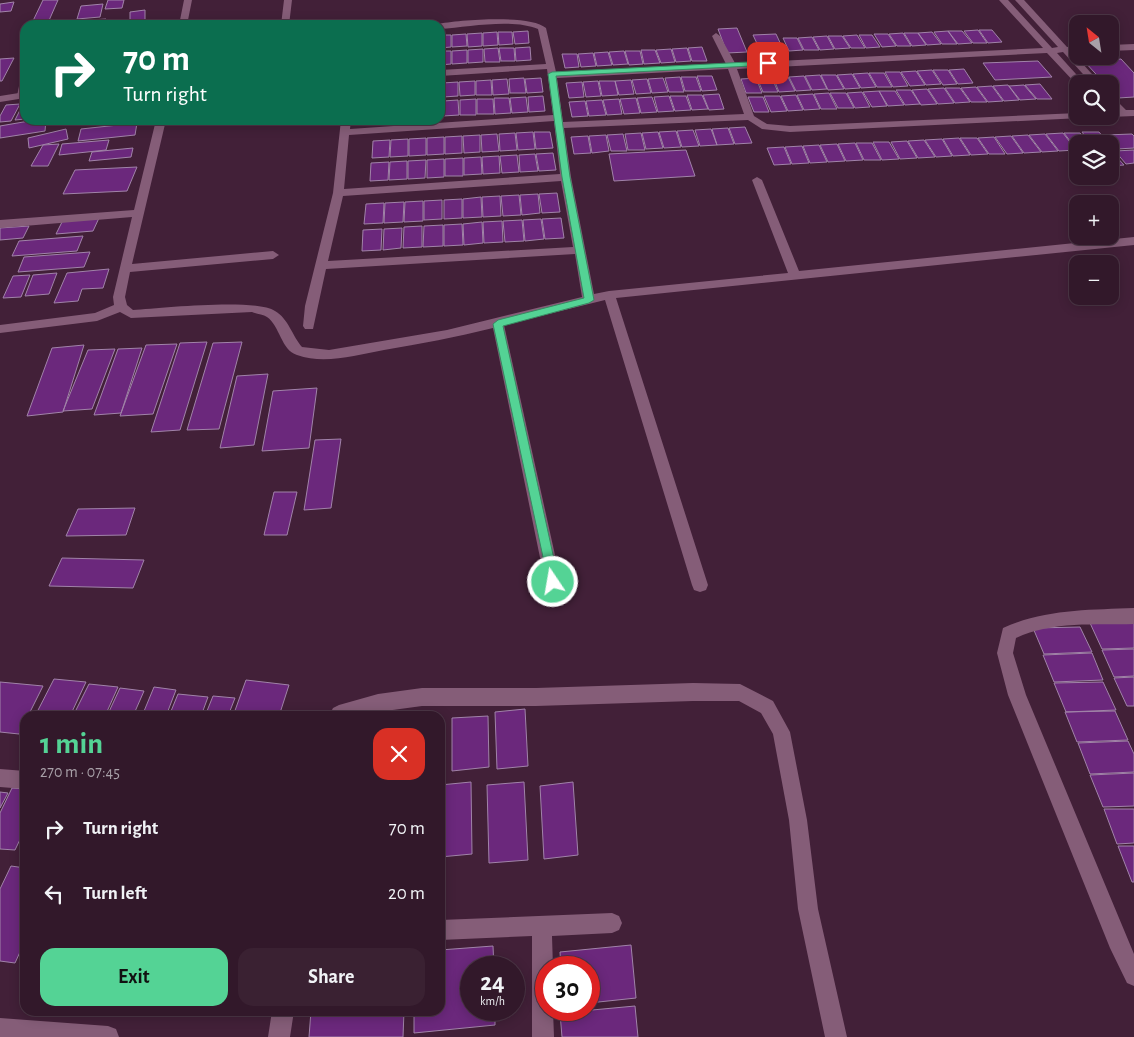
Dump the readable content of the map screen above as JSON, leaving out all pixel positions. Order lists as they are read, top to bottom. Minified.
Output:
{"north":"top left","page":{"map_buttons":["+","−"],"turn":["70 m","Turn right"],"heading":["1 min","270 m · 07:45"],"list":[{"name":"Turn right","value":"70 m"},{"name":"Turn left","value":"20 m"}],"buttons":["Exit","Share"],"speed":"24 km/h","limit":"30"}}
